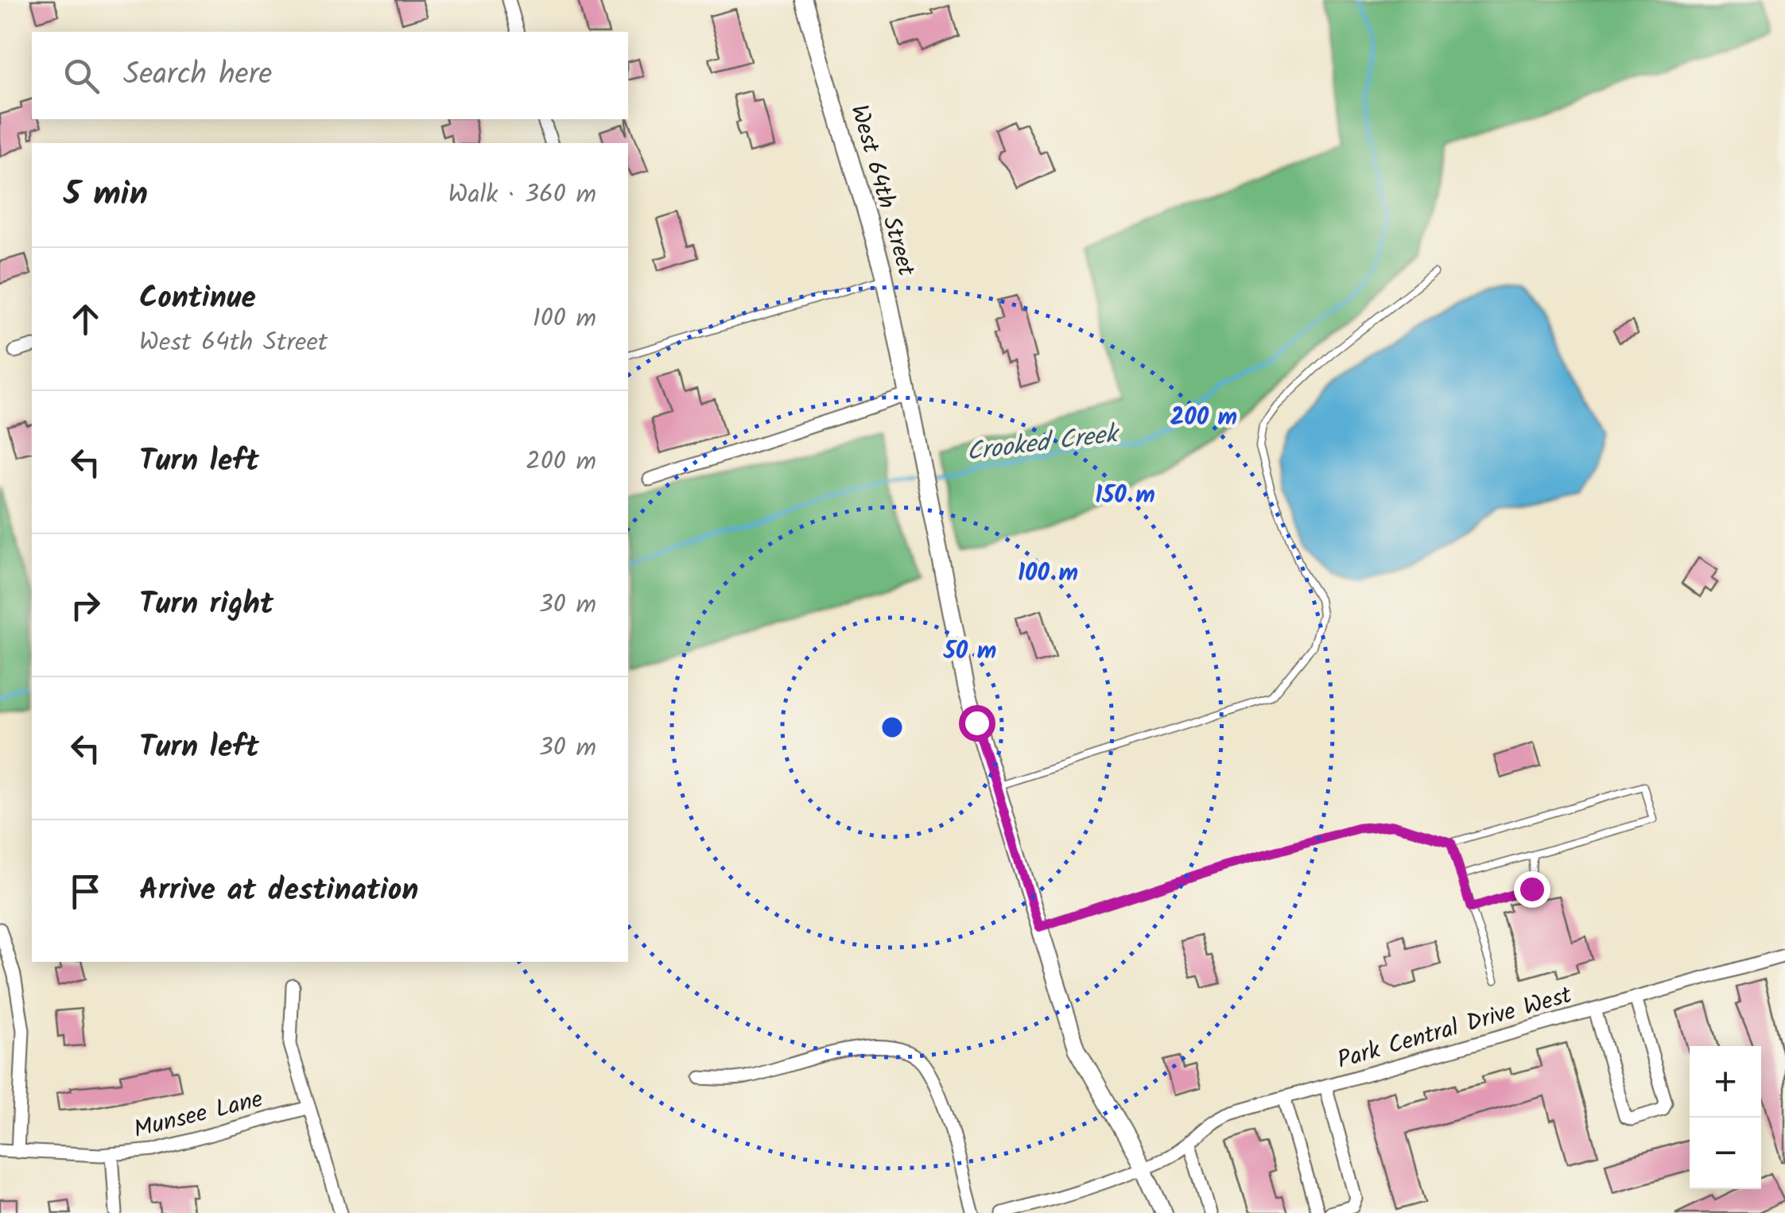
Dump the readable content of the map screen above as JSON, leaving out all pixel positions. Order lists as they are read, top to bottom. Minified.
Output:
{"streets":{"street":["West 64th Street","Park Central Drive West","Munsee Lane"]},"crossings":[["West 64th Street","Park Central Drive West"]],"water":["Crooked Creek"],"page":{"search":"Search here","heading":["5 min","Walk · 360 m"],"list":[["Continue","West 64th Street","100 m"],["Turn left","200 m"],["Turn right","30 m"],["Turn left","30 m"],"Arrive at destination"],"map_buttons":["+","−"]},"rings":["200 m","150 m","100 m","50 m"]}
